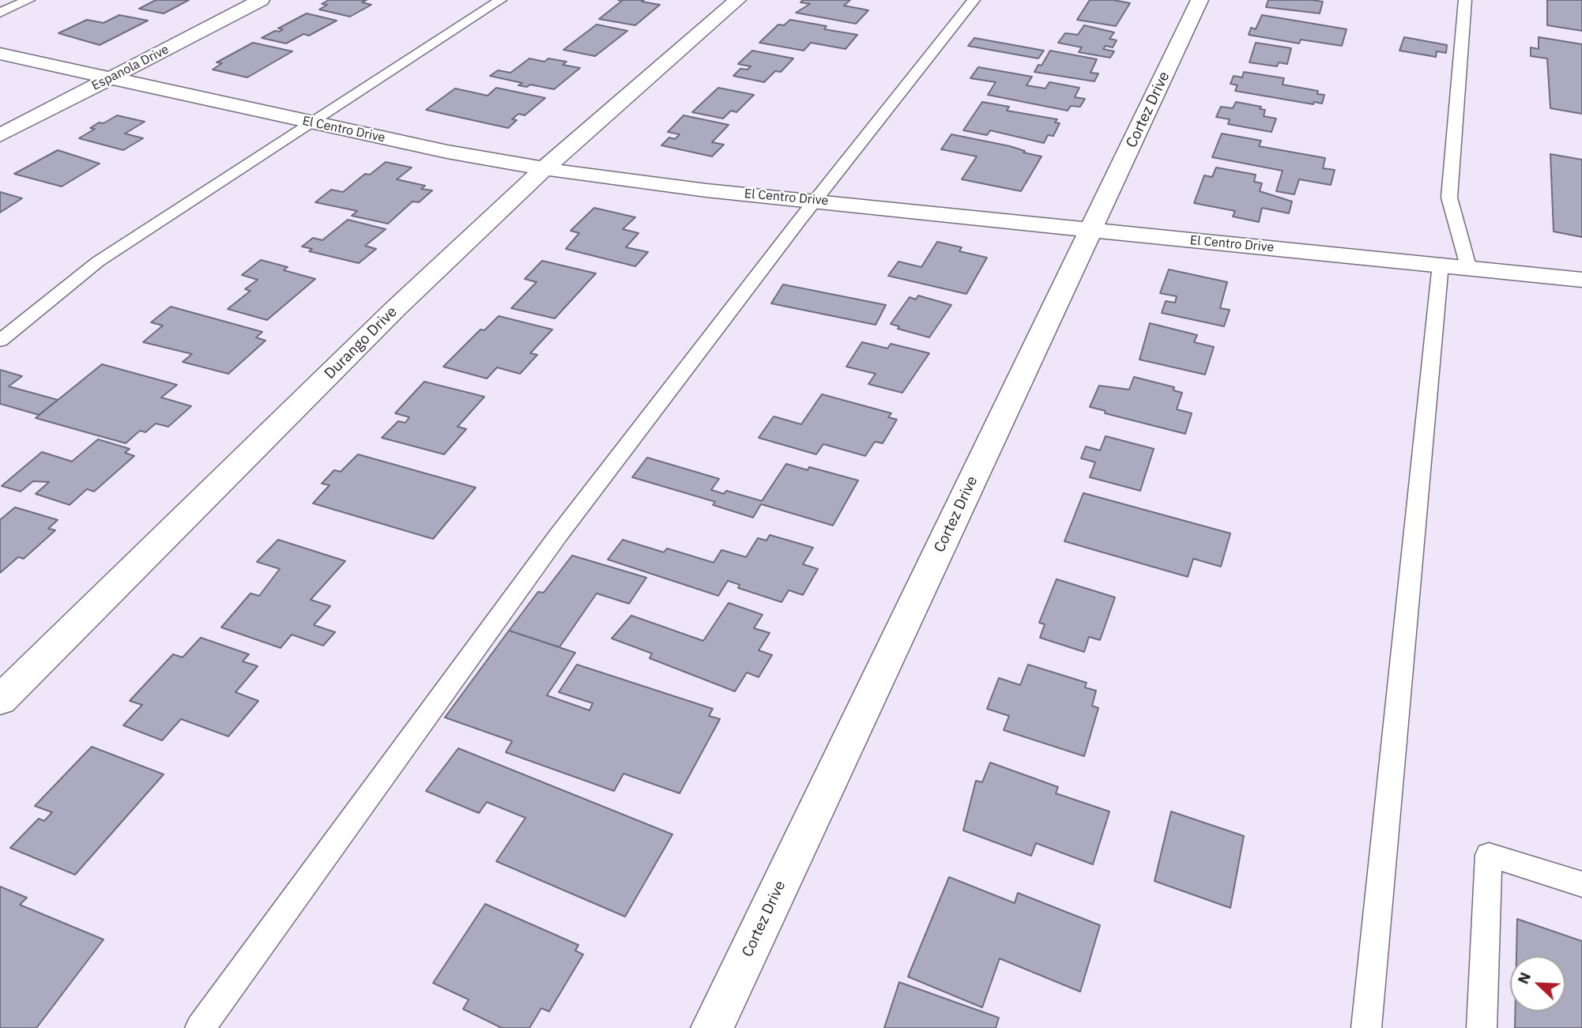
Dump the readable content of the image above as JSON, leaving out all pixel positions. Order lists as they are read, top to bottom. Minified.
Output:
{"streets":{"street":["Espanola Drive","Cortez Drive","El Centro Drive","Durango Drive"]},"crossings":[["Espanola Drive","El Centro Drive"],["Cortez Drive","El Centro Drive"],["El Centro Drive","Durango Drive"]],"north":"top left"}
